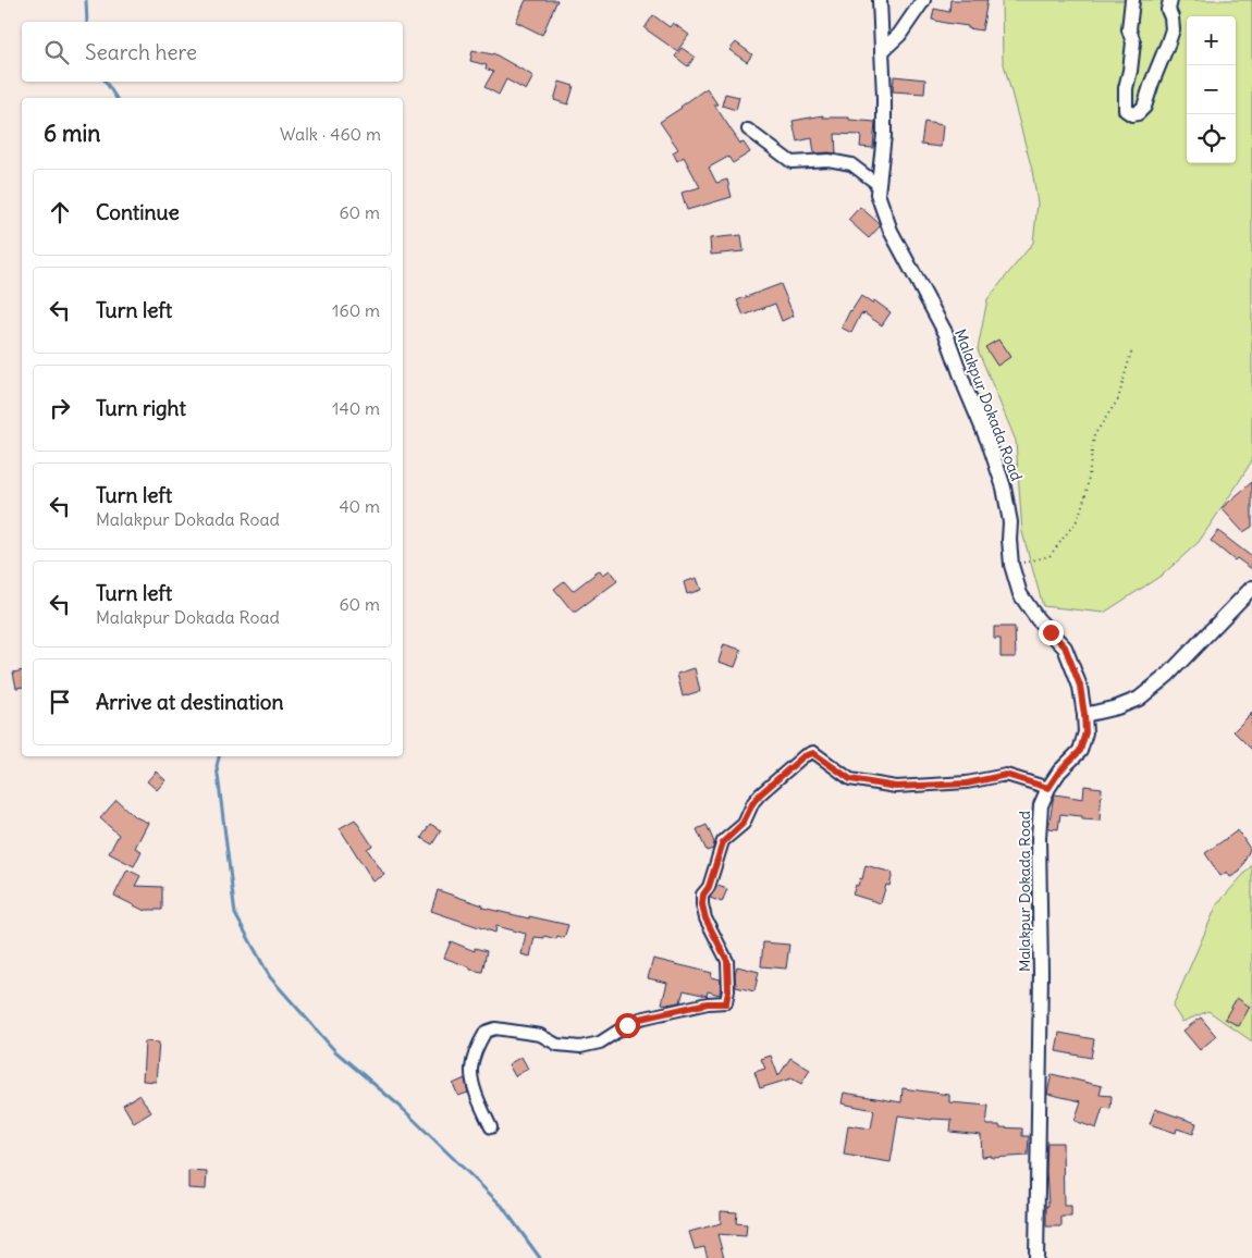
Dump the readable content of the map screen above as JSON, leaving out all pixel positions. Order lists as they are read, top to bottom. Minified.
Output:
{"streets":{"street":["Malakpur Dokada Road"]},"page":{"map_buttons":["+","−"],"search":"Search here","heading":["6 min","Walk · 460 m"],"list":[["Continue","60 m"],["Turn left","160 m"],["Turn right","140 m"],["Turn left","Malakpur Dokada Road","40 m"],["Turn left","Malakpur Dokada Road","60 m"],"Arrive at destination"]}}
